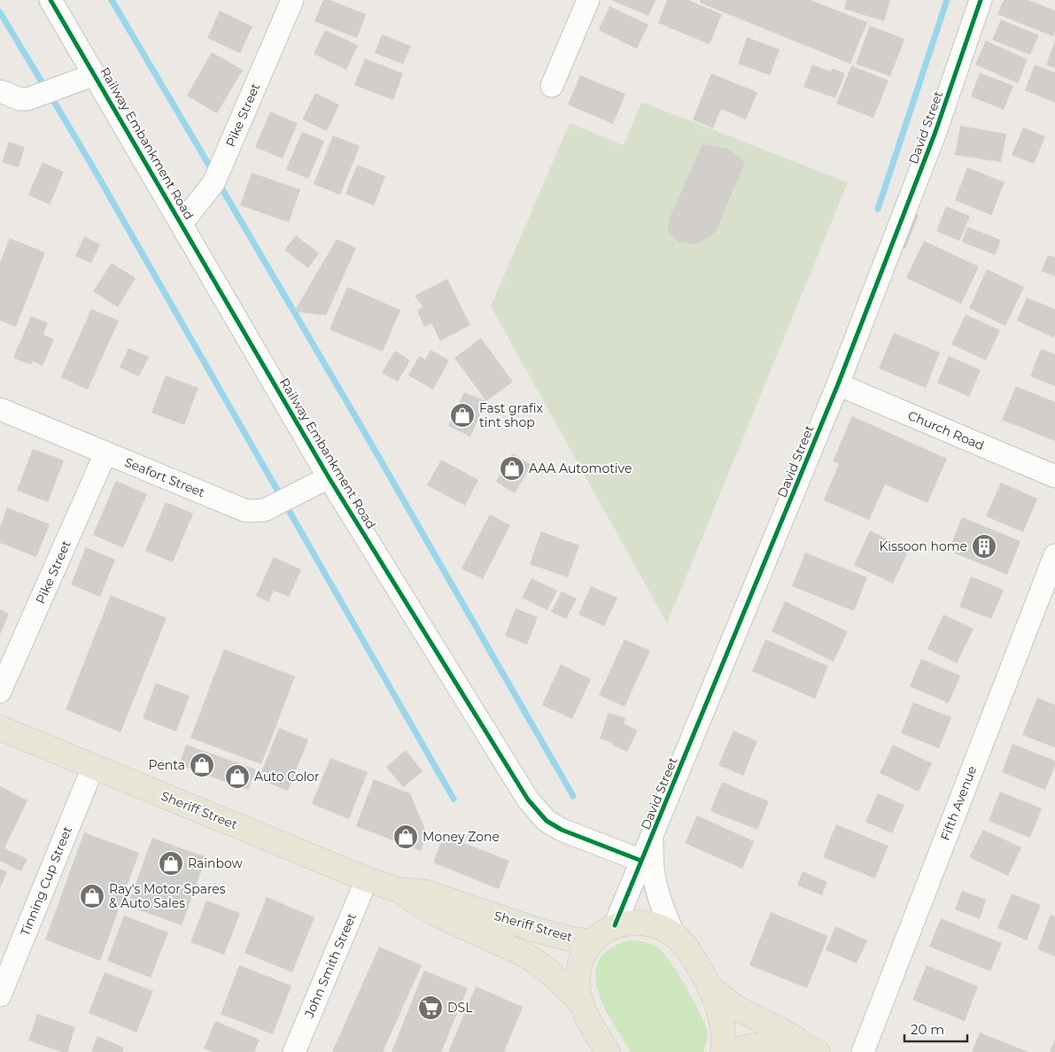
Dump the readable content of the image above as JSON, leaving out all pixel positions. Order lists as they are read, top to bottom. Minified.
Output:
{"streets":{"main road":["Sheriff Street"],"street":["Pike Street","David Street","Railway Embankment Road","Church Road","Seafort Street","Fifth Avenue","Tinning Cup Street","John Smith Street"]},"crossings":[["Pike Street","Railway Embankment Road"],["Pike Street","Seafort Street"],["David Street","Railway Embankment Road"],["David Street","Church Road"],["Railway Embankment Road","Seafort Street"],["Sheriff Street","Tinning Cup Street"],["Sheriff Street","John Smith Street"]],"places":{"shop":["Fast grafix tint shop","AAA Automotive","Penta","Auto Color","Money Zone","Rainbow","Ray's Motor Spares & Auto Sales"],"building":["Kissoon home"],"supermarket":["DSL"]},"scale_bar":"20 m"}
